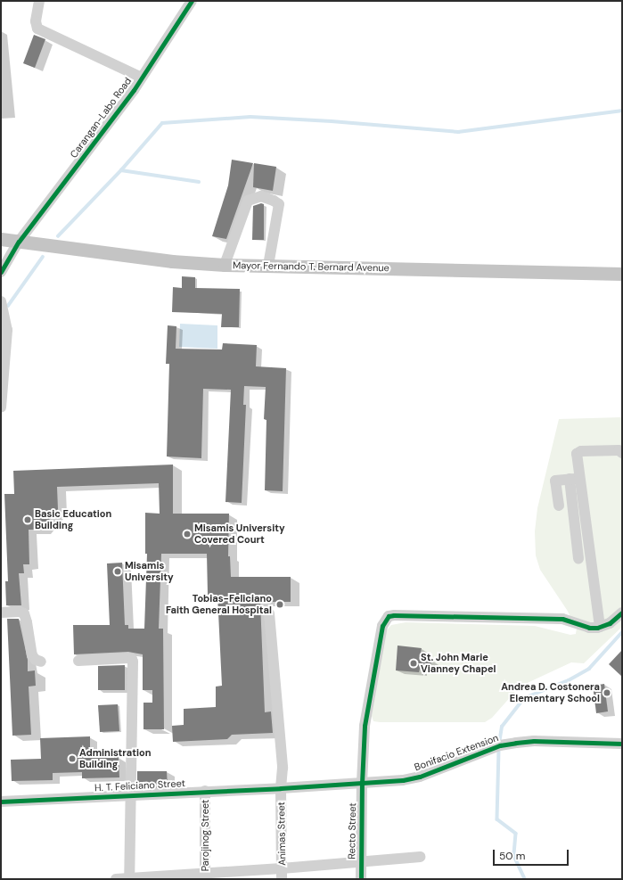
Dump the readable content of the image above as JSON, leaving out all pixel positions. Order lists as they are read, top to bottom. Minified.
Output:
{"streets":{"main road":["Mayor Fernando T. Bernard Avenue"],"street":["Carangan-Labo Road","Bonifacio Extension","H. T. Feliciano Street","Recto Street","Animas Street","Parojinog Street"]},"crossings":[["Carangan-Labo Road","Mayor Fernando T. Bernard Avenue"],["Bonifacio Extension","H. T. Feliciano Street"],["Bonifacio Extension","Recto Street"],["Bonifacio Extension","Animas Street"],["H. T. Feliciano Street","Animas Street"],["H. T. Feliciano Street","Parojinog Street"]],"places":["Basic Education Building","Misamis University Covered Court","Misamis University","Tobias-Feliciano Faith General Hospital","St. John Marie Vianney Chapel","Andrea D. Costonera Elementary School","Administration Building"],"scale_bar":"50 m"}
